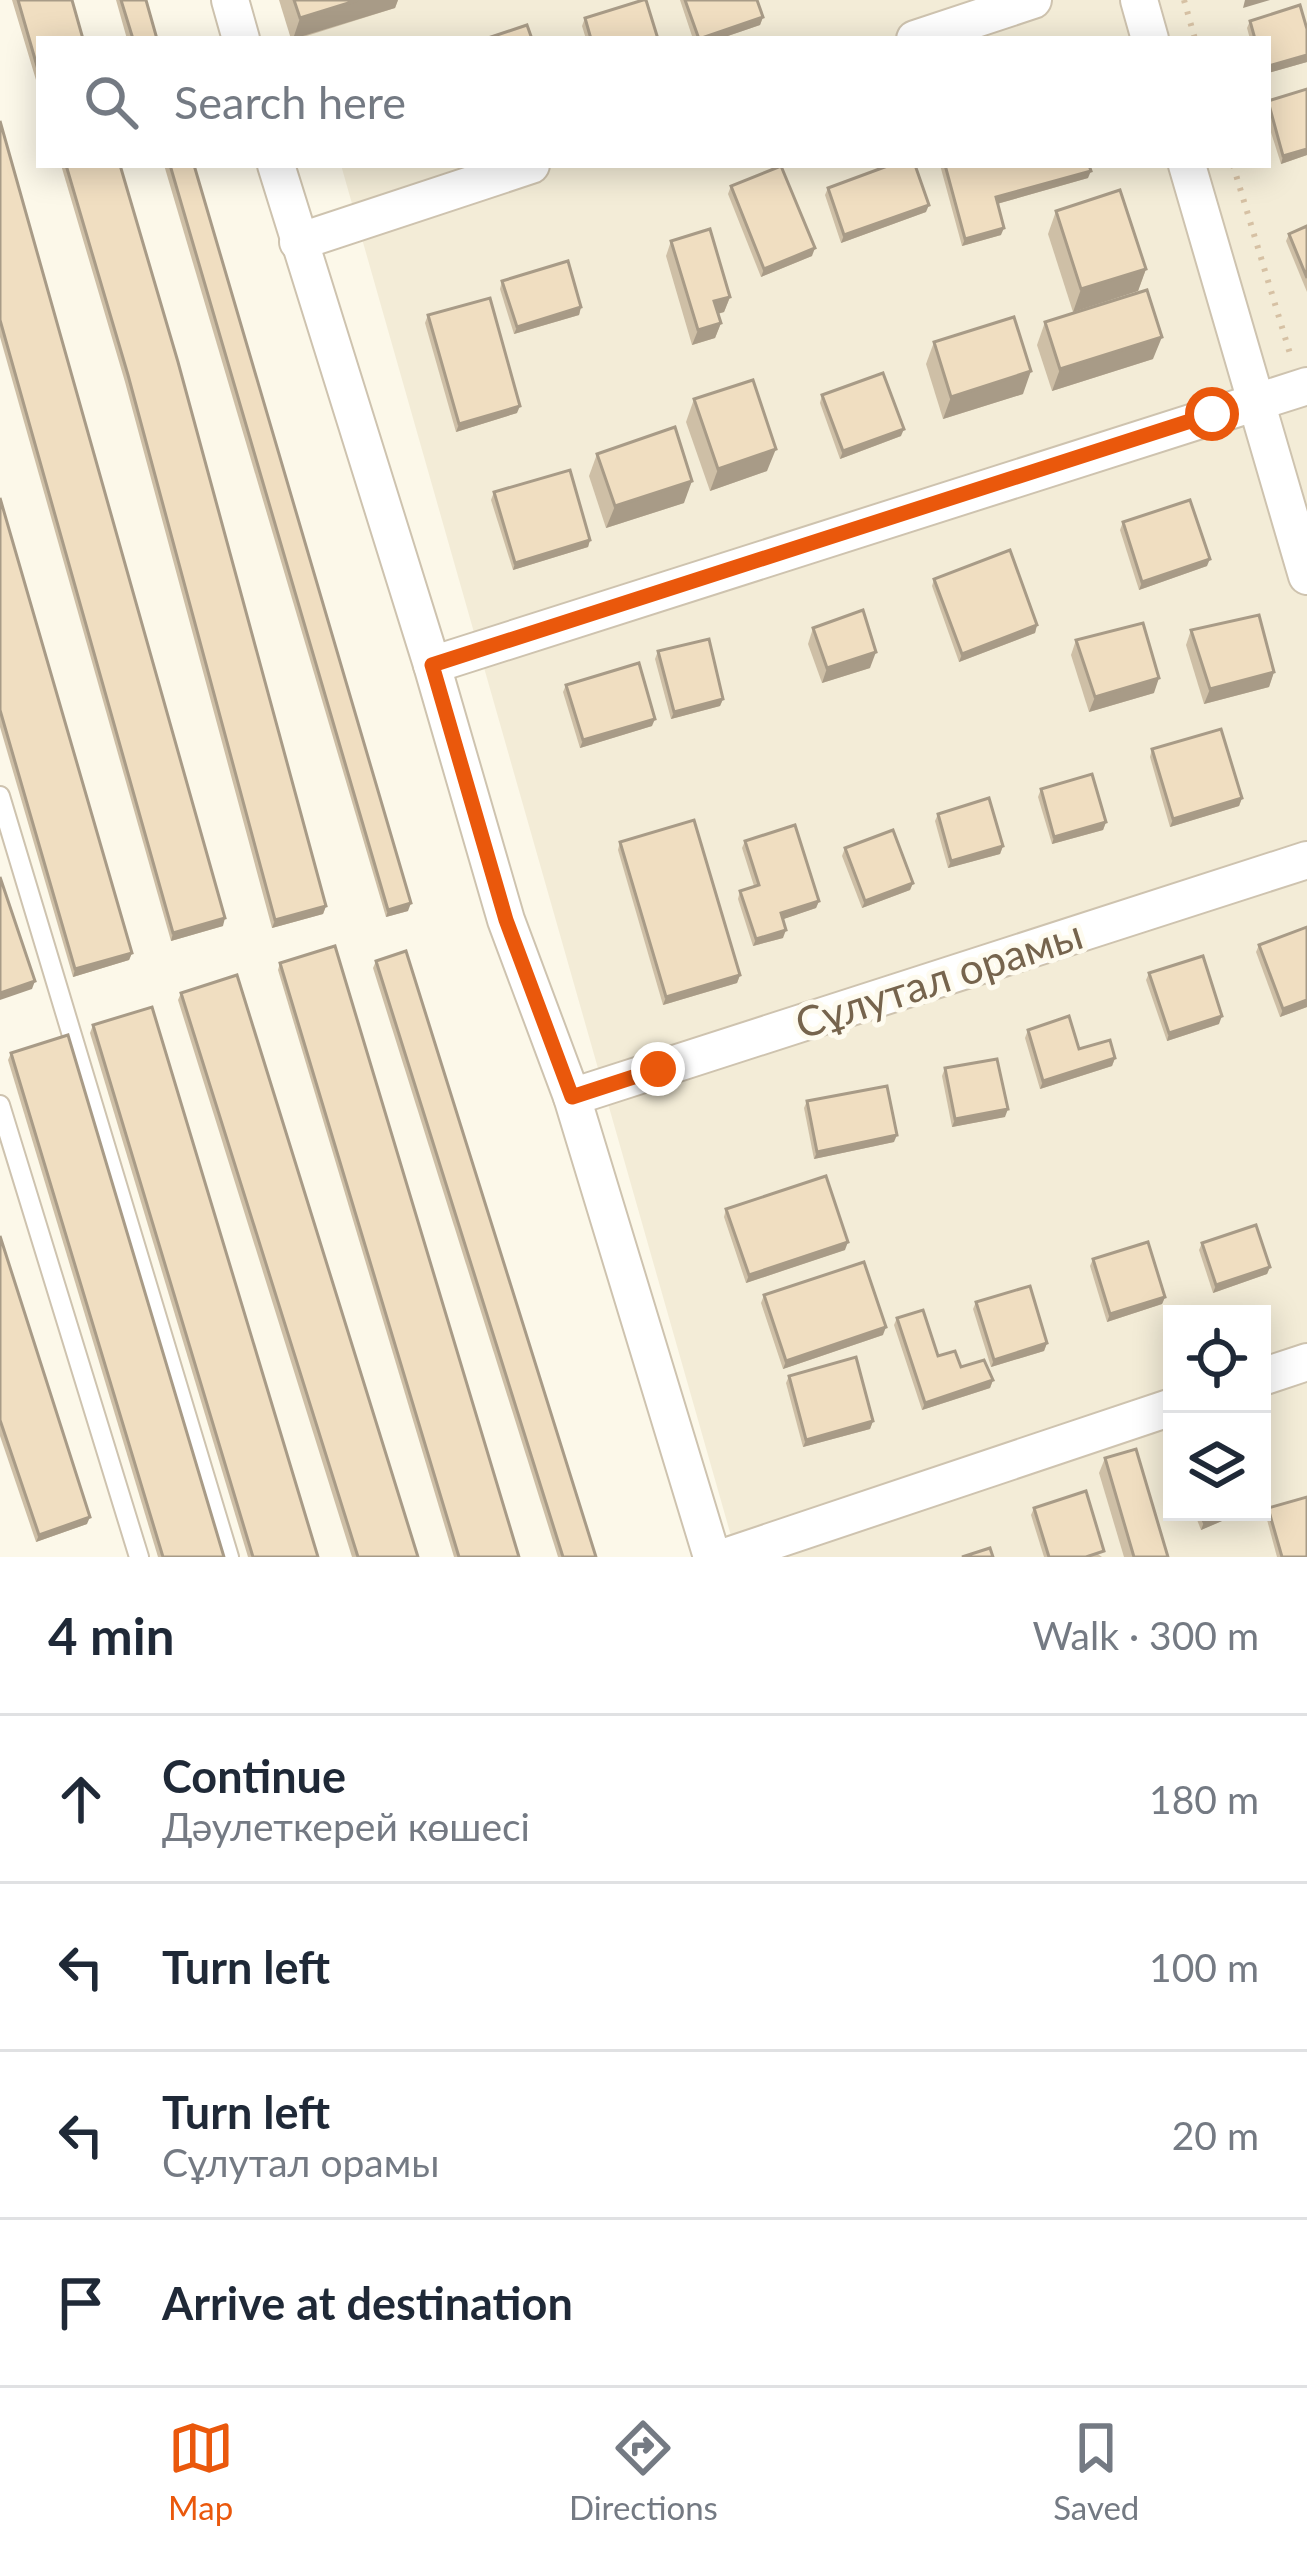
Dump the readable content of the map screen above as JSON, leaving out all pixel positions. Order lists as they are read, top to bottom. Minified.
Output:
{"streets":{"street":["Сұлутал орамы"]},"page":{"search":"Search here","heading":["4 min","Walk · 300 m"],"list":[["Continue","Дәулеткерей көшесі","180 m"],["Turn left","100 m"],["Turn left","Сұлутал орамы","20 m"],"Arrive at destination"],"nav":["Map","Directions","Saved"]}}
